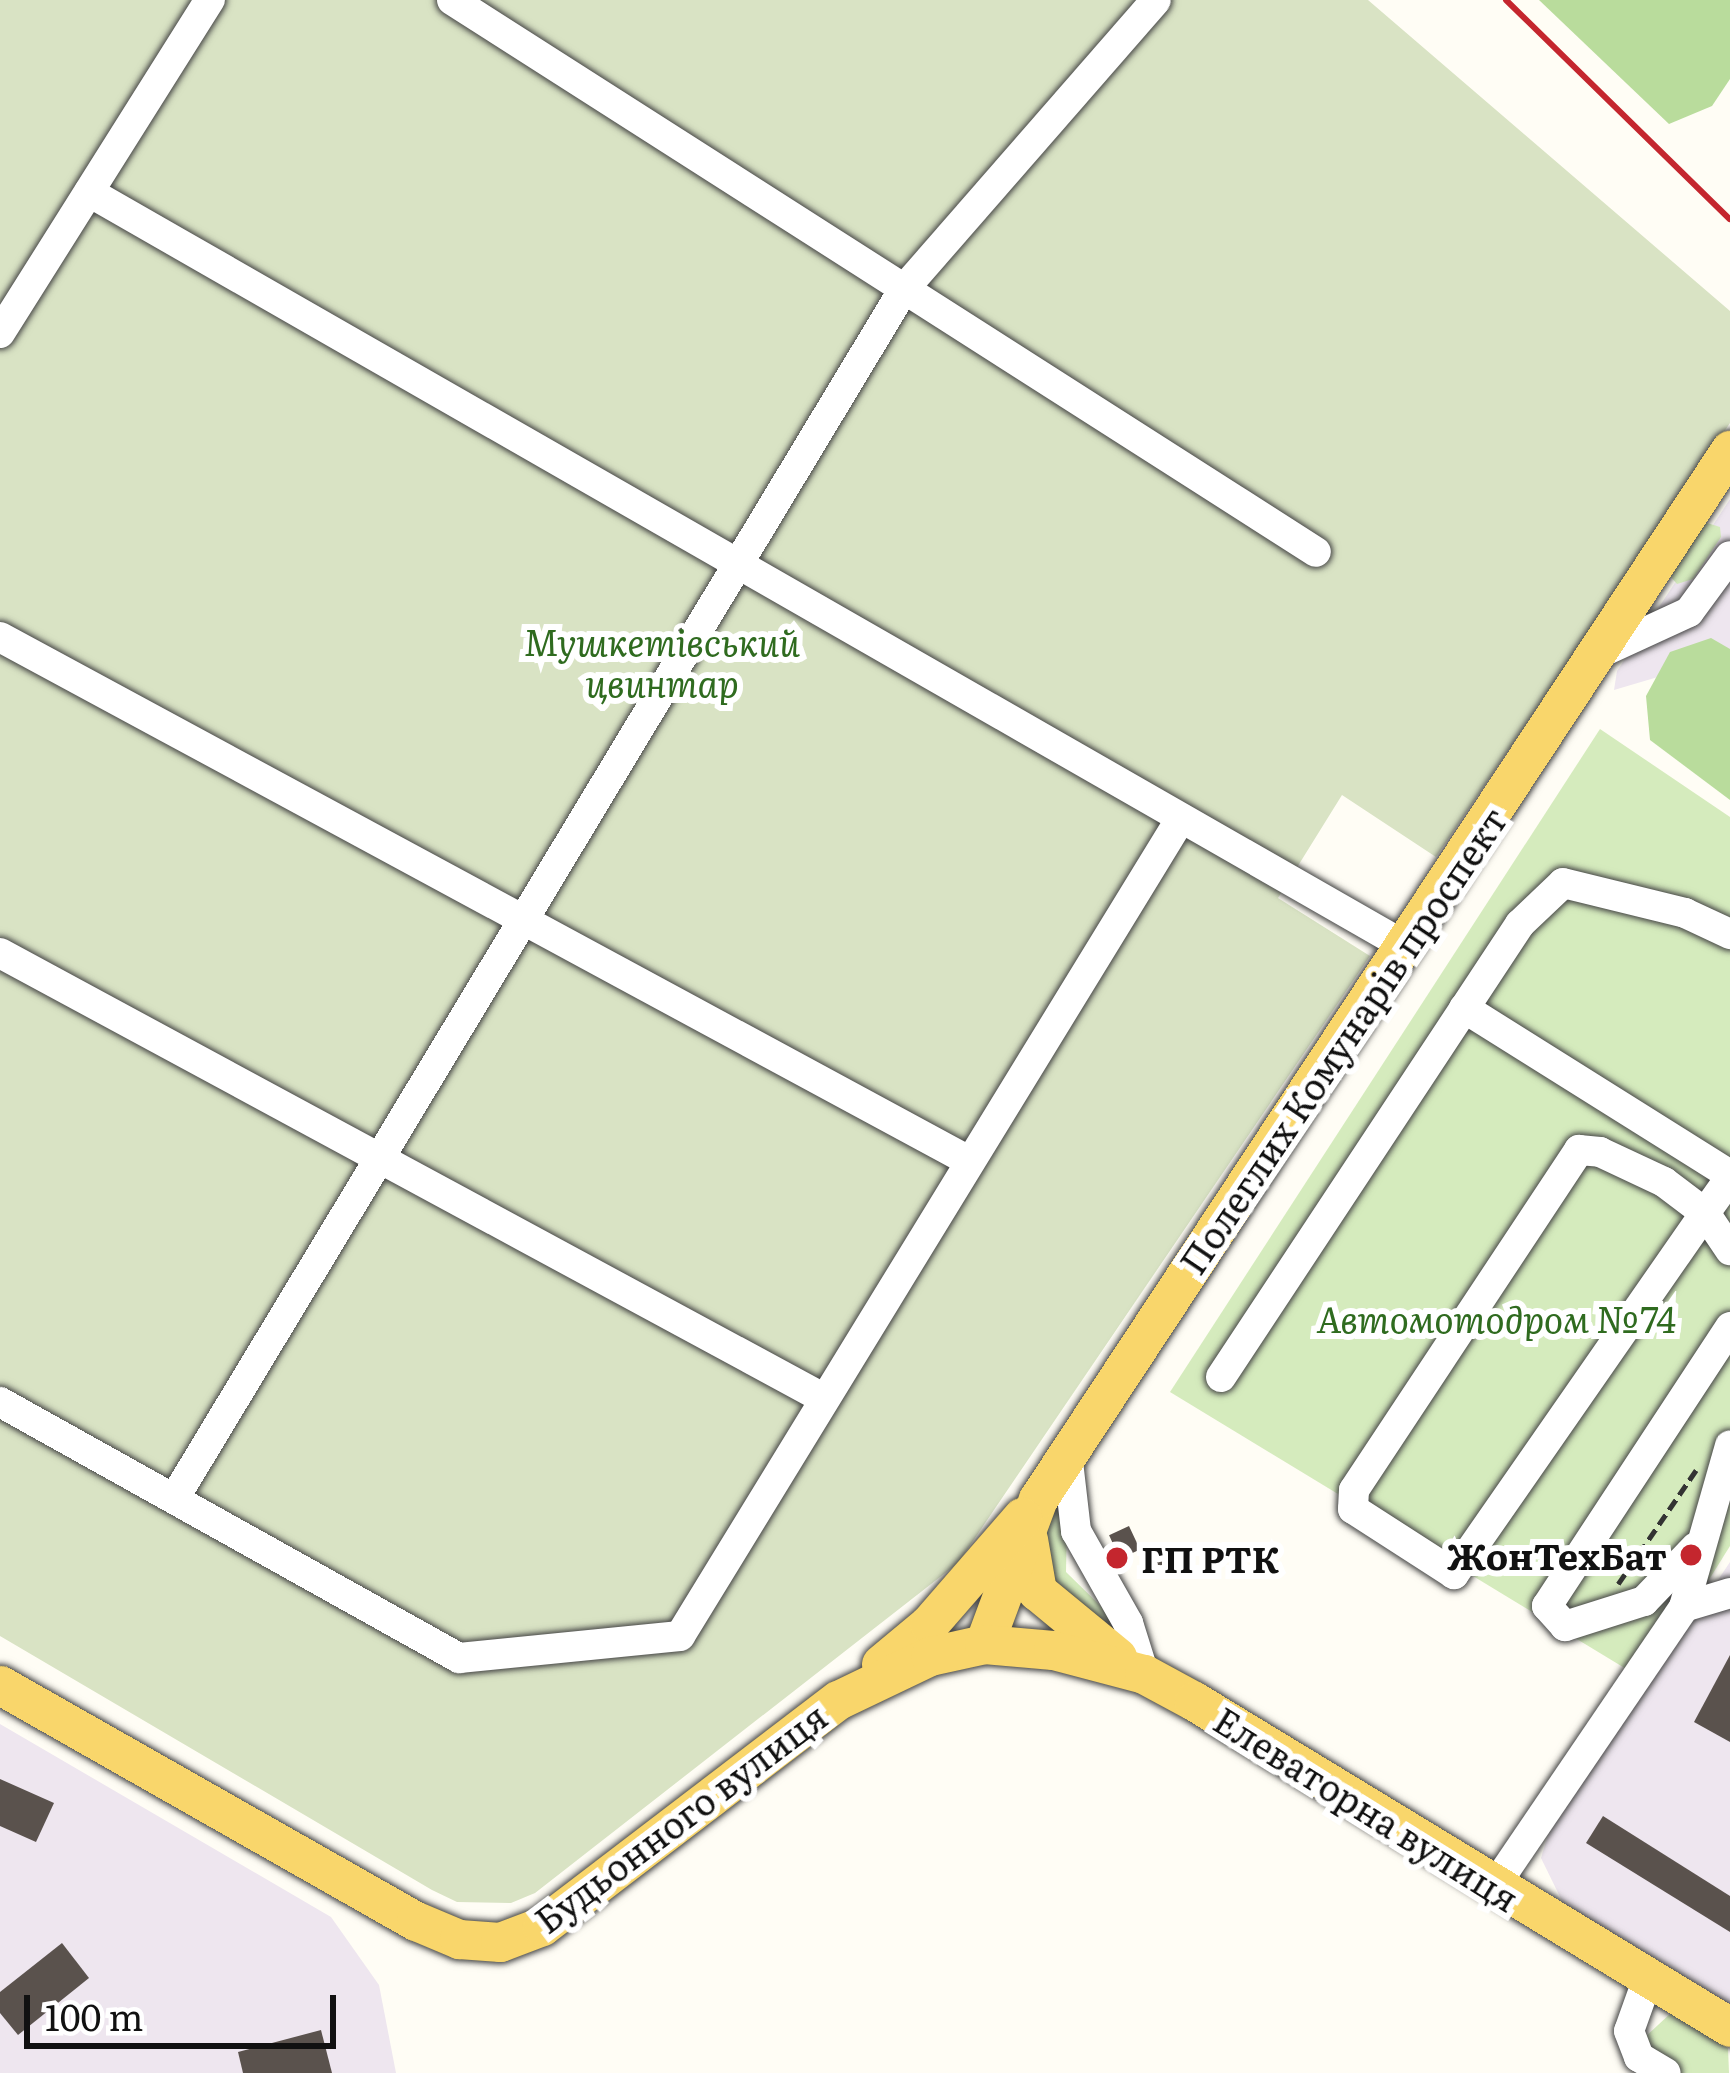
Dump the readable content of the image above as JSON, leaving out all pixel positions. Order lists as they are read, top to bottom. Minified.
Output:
{"streets":{"main road":["Полеглих Комунарів проспект","Елеваторна вулиця","Будьонного вулиця"]},"crossings":[["Полеглих Комунарів проспект","Елеваторна вулиця"],["Полеглих Комунарів проспект","Будьонного вулиця"],["Елеваторна вулиця","Будьонного вулиця"]],"parks":["Мушкетівський цвинтар","Автомотодром №74"],"places":["ЖонТехБат","ГП РТК"],"scale_bar":"100 m"}
